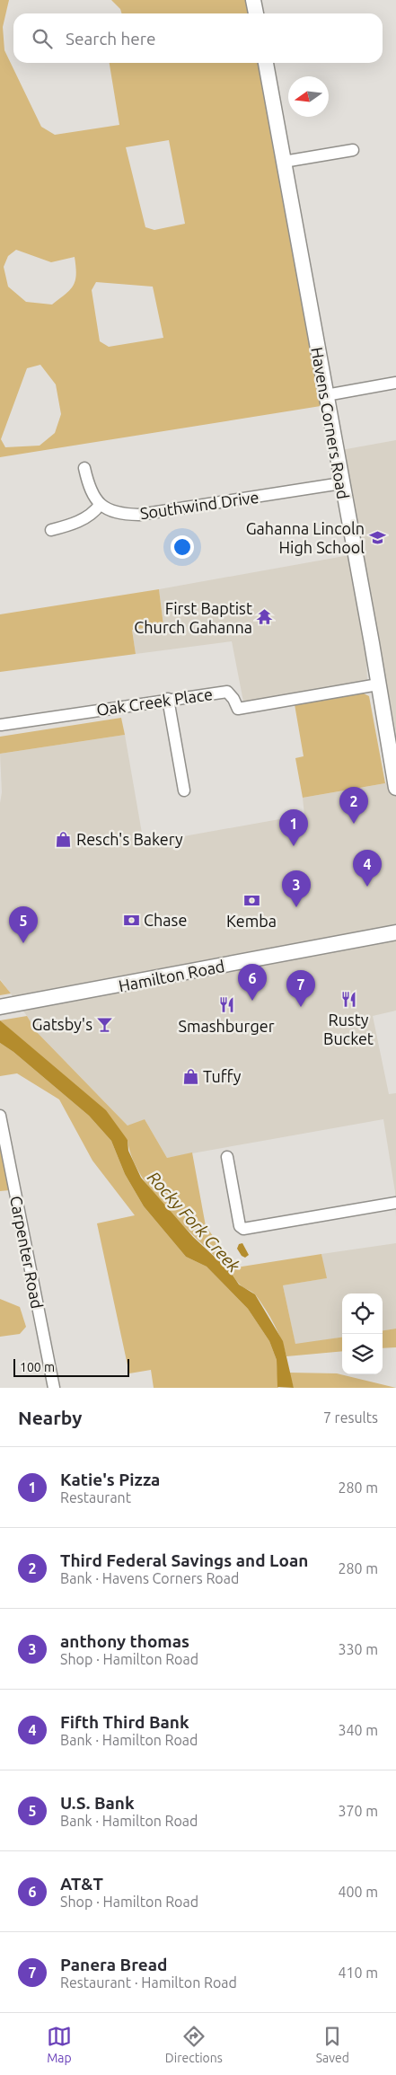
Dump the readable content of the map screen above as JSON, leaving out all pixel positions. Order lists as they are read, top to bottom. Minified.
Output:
{"streets":{"main road":["Havens Corners Road","Hamilton Road"],"street":["Southwind Drive","Oak Creek Place","Carpenter Road"]},"crossings":[["Havens Corners Road","Southwind Drive"],["Havens Corners Road","Oak Creek Place"]],"water":["Rocky Fork Creek"],"places":{"school or university":["Gahanna Lincoln High School"],"temple":["First Baptist Church Gahanna"],"shop":["Resch's Bakery","Tuffy"],"bank":["Kemba","Chase"],"restaurant":["Rusty Bucket","Smashburger"],"bar":["Gatsby's"]},"scale_bar":"100 m","north":"left","page":{"search":"Search here","pins":["2","1","4","3","5","6","7"],"scale":"100 m","heading":["Nearby","7 results"],"list":[{"mark":"1","name":"Katie's Pizza","note":"Restaurant","value":"280 m"},{"mark":"2","name":"Third Federal Savings and Loan","note":"Bank · Havens Corners Road","value":"280 m"},{"mark":"3","name":"anthony thomas","note":"Shop · Hamilton Road","value":"330 m"},{"mark":"4","name":"Fifth Third Bank","note":"Bank · Hamilton Road","value":"340 m"},{"mark":"5","name":"U.S. Bank","note":"Bank · Hamilton Road","value":"370 m"},{"mark":"6","name":"AT&T","note":"Shop · Hamilton Road","value":"400 m"},{"mark":"7","name":"Panera Bread","note":"Restaurant · Hamilton Road","value":"410 m"}],"nav":["Map","Directions","Saved"]}}
